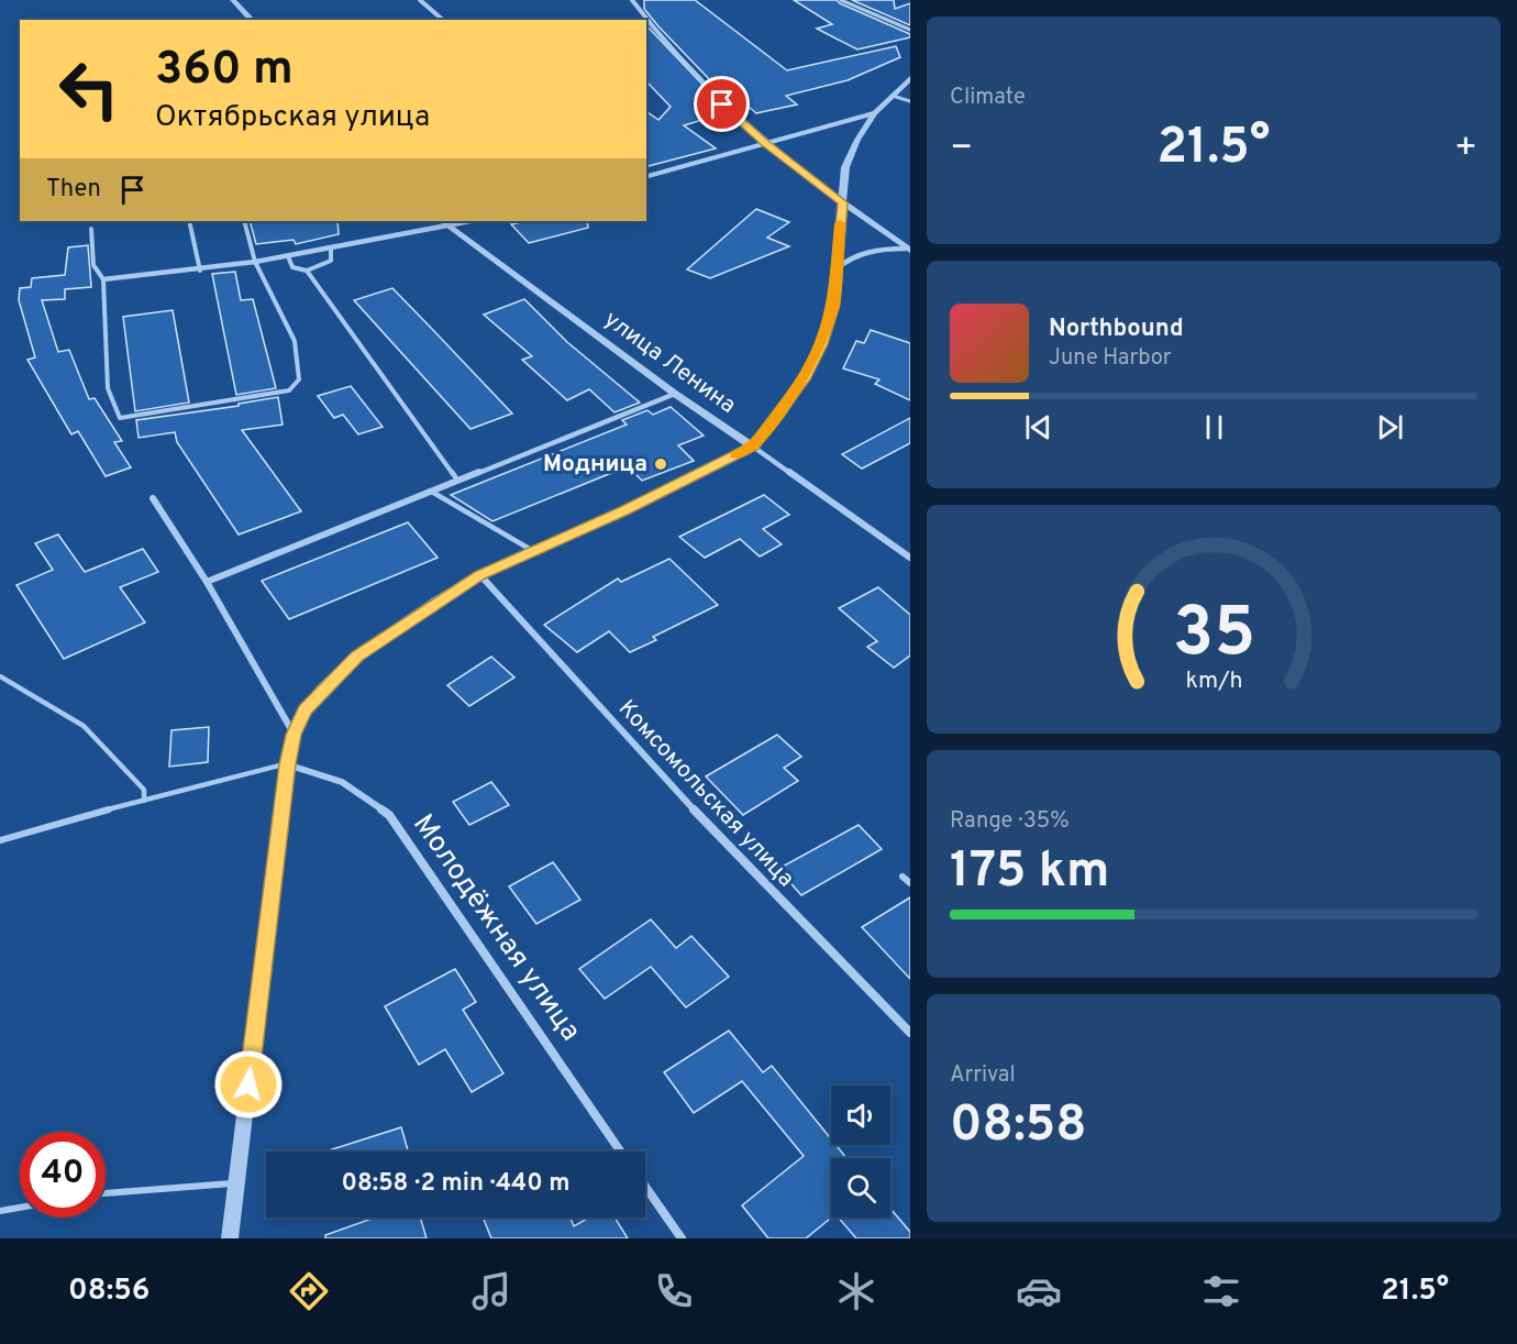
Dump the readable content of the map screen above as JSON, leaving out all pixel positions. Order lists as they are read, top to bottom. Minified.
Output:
{"streets":{"street":["улица Ленина","Комсомольская улица","Молодёжная улица"]},"places":["Модница"],"page":{"tile":["Climate",["Range · 35%","175 km"],["Arrival","08:58"]],"turn":["360 m","Октябрьская улица"],"heat":["−","21.5°","+"],"then":"Then","song":["Northbound","June Harbor"],"limit":"40","trip":"08:58 · 2 min · 440 m","tabs":["08:56","21.5°"],"gauge":["35","km/h"]}}
